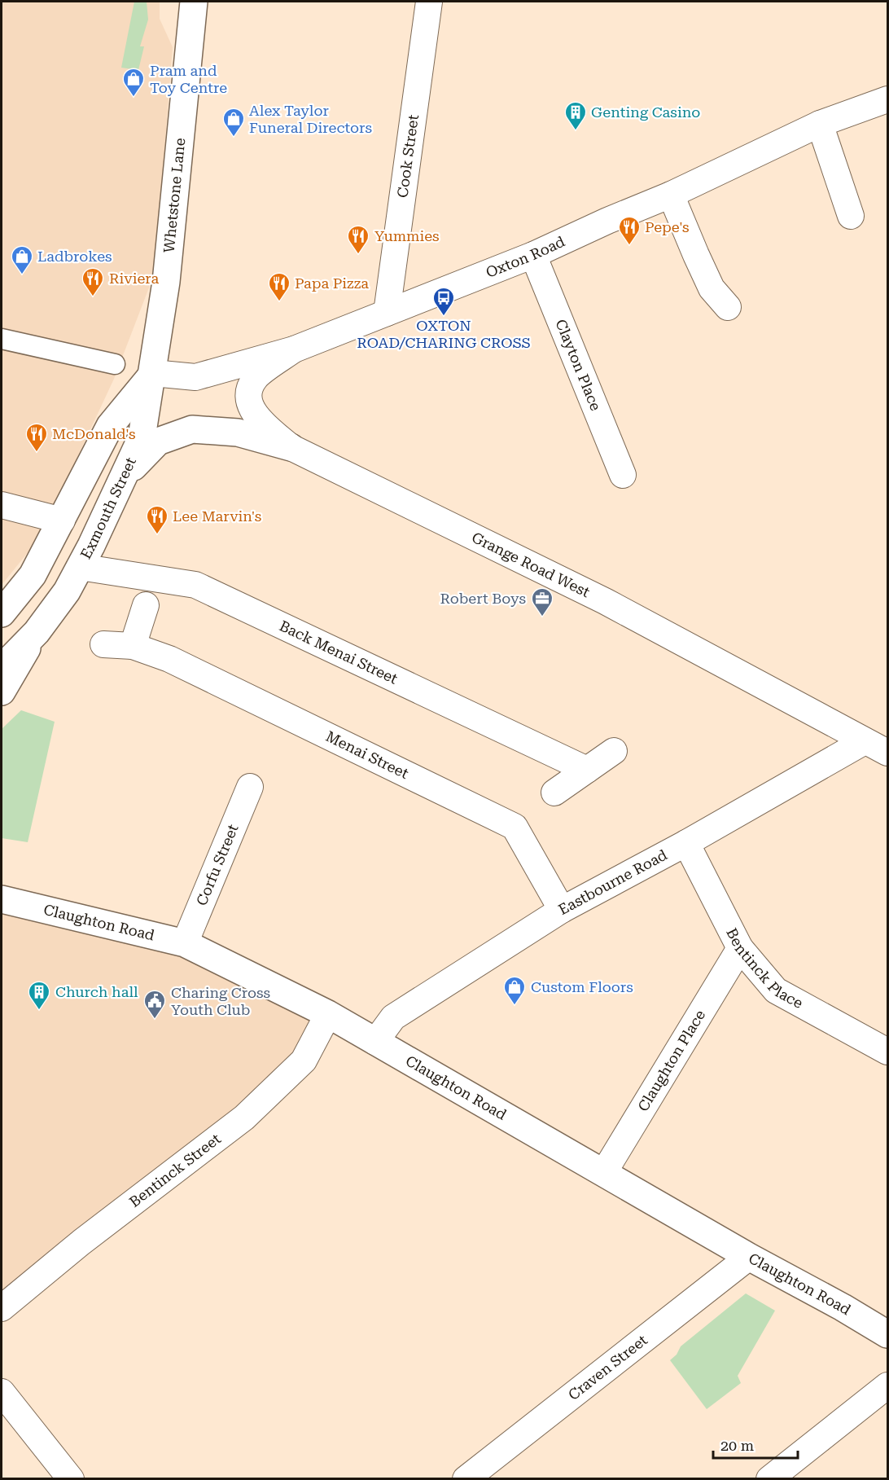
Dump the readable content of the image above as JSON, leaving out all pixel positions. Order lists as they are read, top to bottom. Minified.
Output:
{"streets":{"main road":["Whetstone Lane","Exmouth Street","Claughton Road"],"street":["Cook Street","Oxton Road","Clayton Place","Grange Road West","Back Menai Street","Menai Street","Corfu Street","Eastbourne Road","Bentinck Place","Claughton Place","Bentinck Street","Craven Street"]},"crossings":[["Cook Street","Oxton Road"],["Whetstone Lane","Oxton Road"],["Whetstone Lane","Exmouth Street"],["Oxton Road","Clayton Place"],["Oxton Road","Exmouth Street"],["Oxton Road","Grange Road West"],["Exmouth Street","Back Menai Street"],["Grange Road West","Eastbourne Road"],["Menai Street","Eastbourne Road"],["Corfu Street","Claughton Road"],["Eastbourne Road","Claughton Road"],["Eastbourne Road","Bentinck Place"],["Claughton Road","Claughton Place"],["Claughton Road","Bentinck Street"],["Claughton Road","Craven Street"],["Bentinck Place","Claughton Place"]],"places":{"shop":["Pram and Toy Centre","Alex Taylor Funeral Directors","Ladbrokes","Custom Floors"],"building":["Genting Casino","Church hall"],"restaurant":["Pepe's","Yummies","Riviera","Papa Pizza","McDonald's","Lee Marvin's"],"bus stop":["OXTON ROAD/CHARING CROSS"],"office":["Robert Boys"],"public building":["Charing Cross Youth Club"]},"scale_bar":"20 m"}
